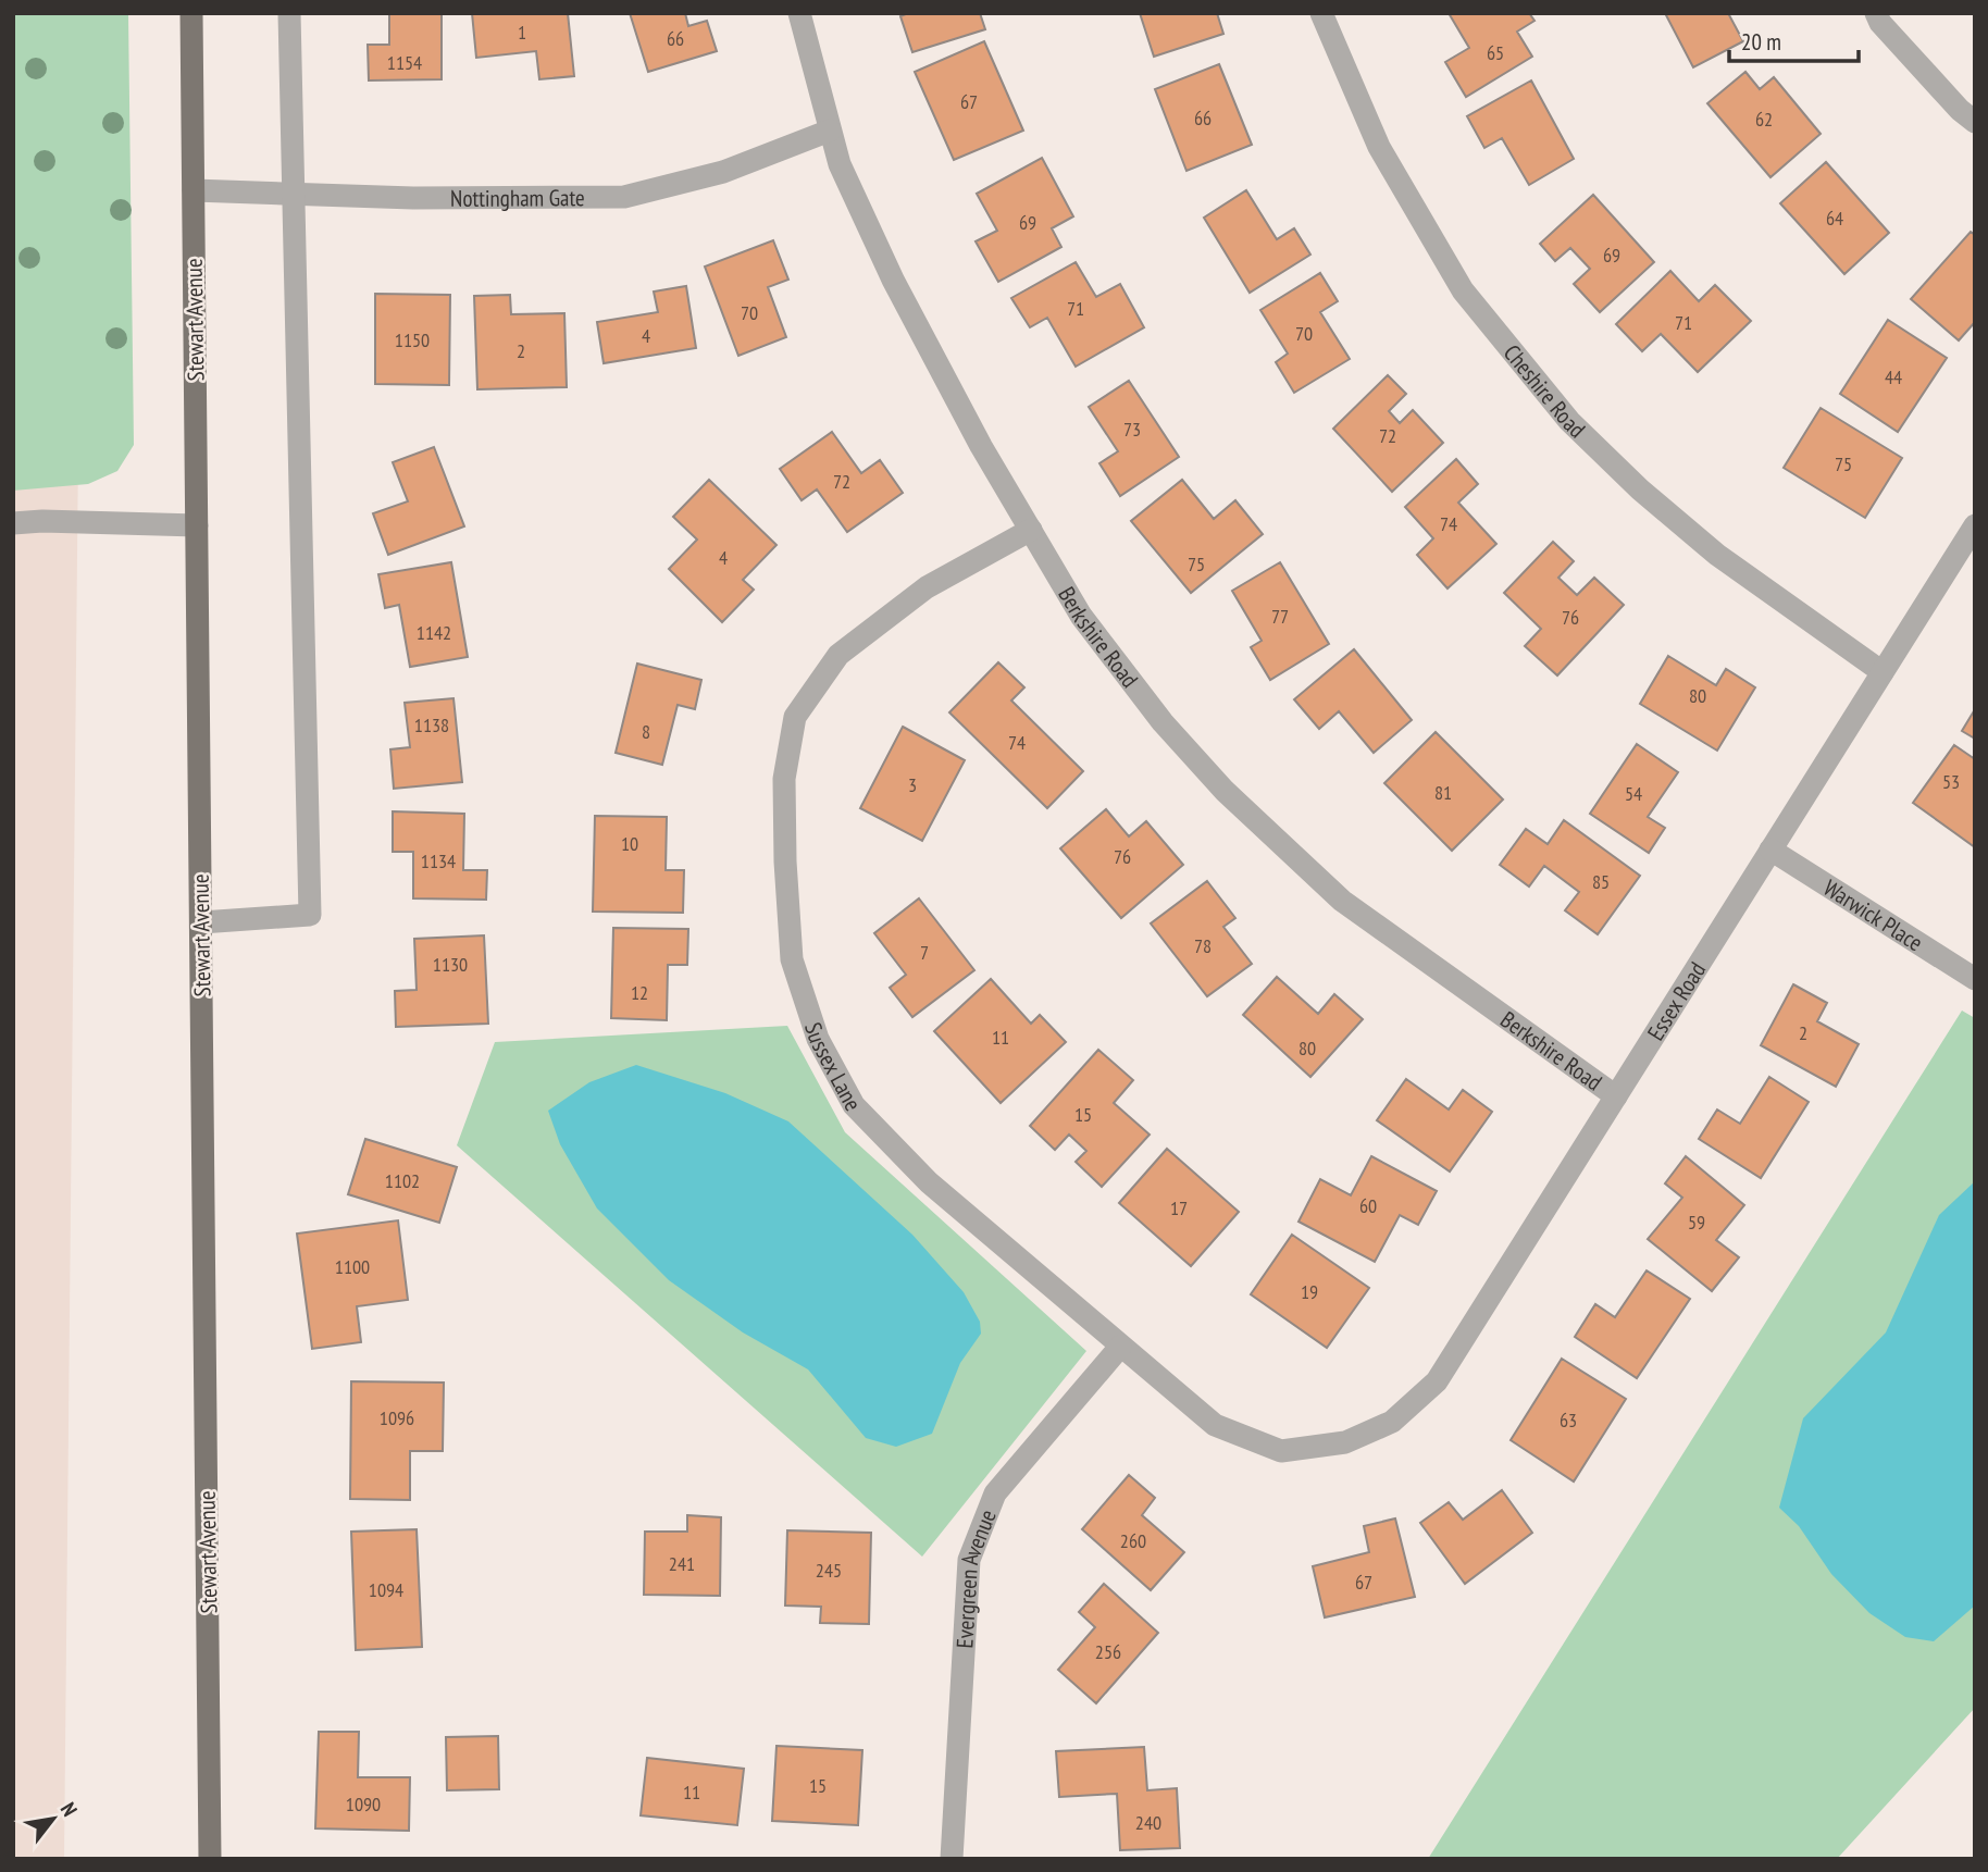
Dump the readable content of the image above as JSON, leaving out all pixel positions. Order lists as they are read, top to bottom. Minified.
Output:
{"streets":{"main road":["Stewart Avenue"],"street":["Nottingham Gate","Cheshire Road","Berkshire Road","Warwick Place","Essex Road","Sussex Lane","Evergreen Avenue"]},"crossings":[["Nottingham Gate","Stewart Avenue"],["Nottingham Gate","Berkshire Road"],["Cheshire Road","Essex Road"],["Berkshire Road","Essex Road"],["Berkshire Road","Sussex Lane"],["Warwick Place","Essex Road"],["Essex Road","Sussex Lane"],["Sussex Lane","Evergreen Avenue"]],"house_numbers":["1","66","65","1154","67","66","62","64","69","69","71","70","71","70","4","1150","2","44","73","72","75","72","74","4","75","77","76","1142","80","1138","8","74","53","3","81","54","10","76","1134","85","78","7","1130","12","2","11","80","15","1102","60","17","59","1100","19","1096","63","260","241","245","67","1094","256","15","11","1090","240"],"scale_bar":"20 m","north":"top right"}
